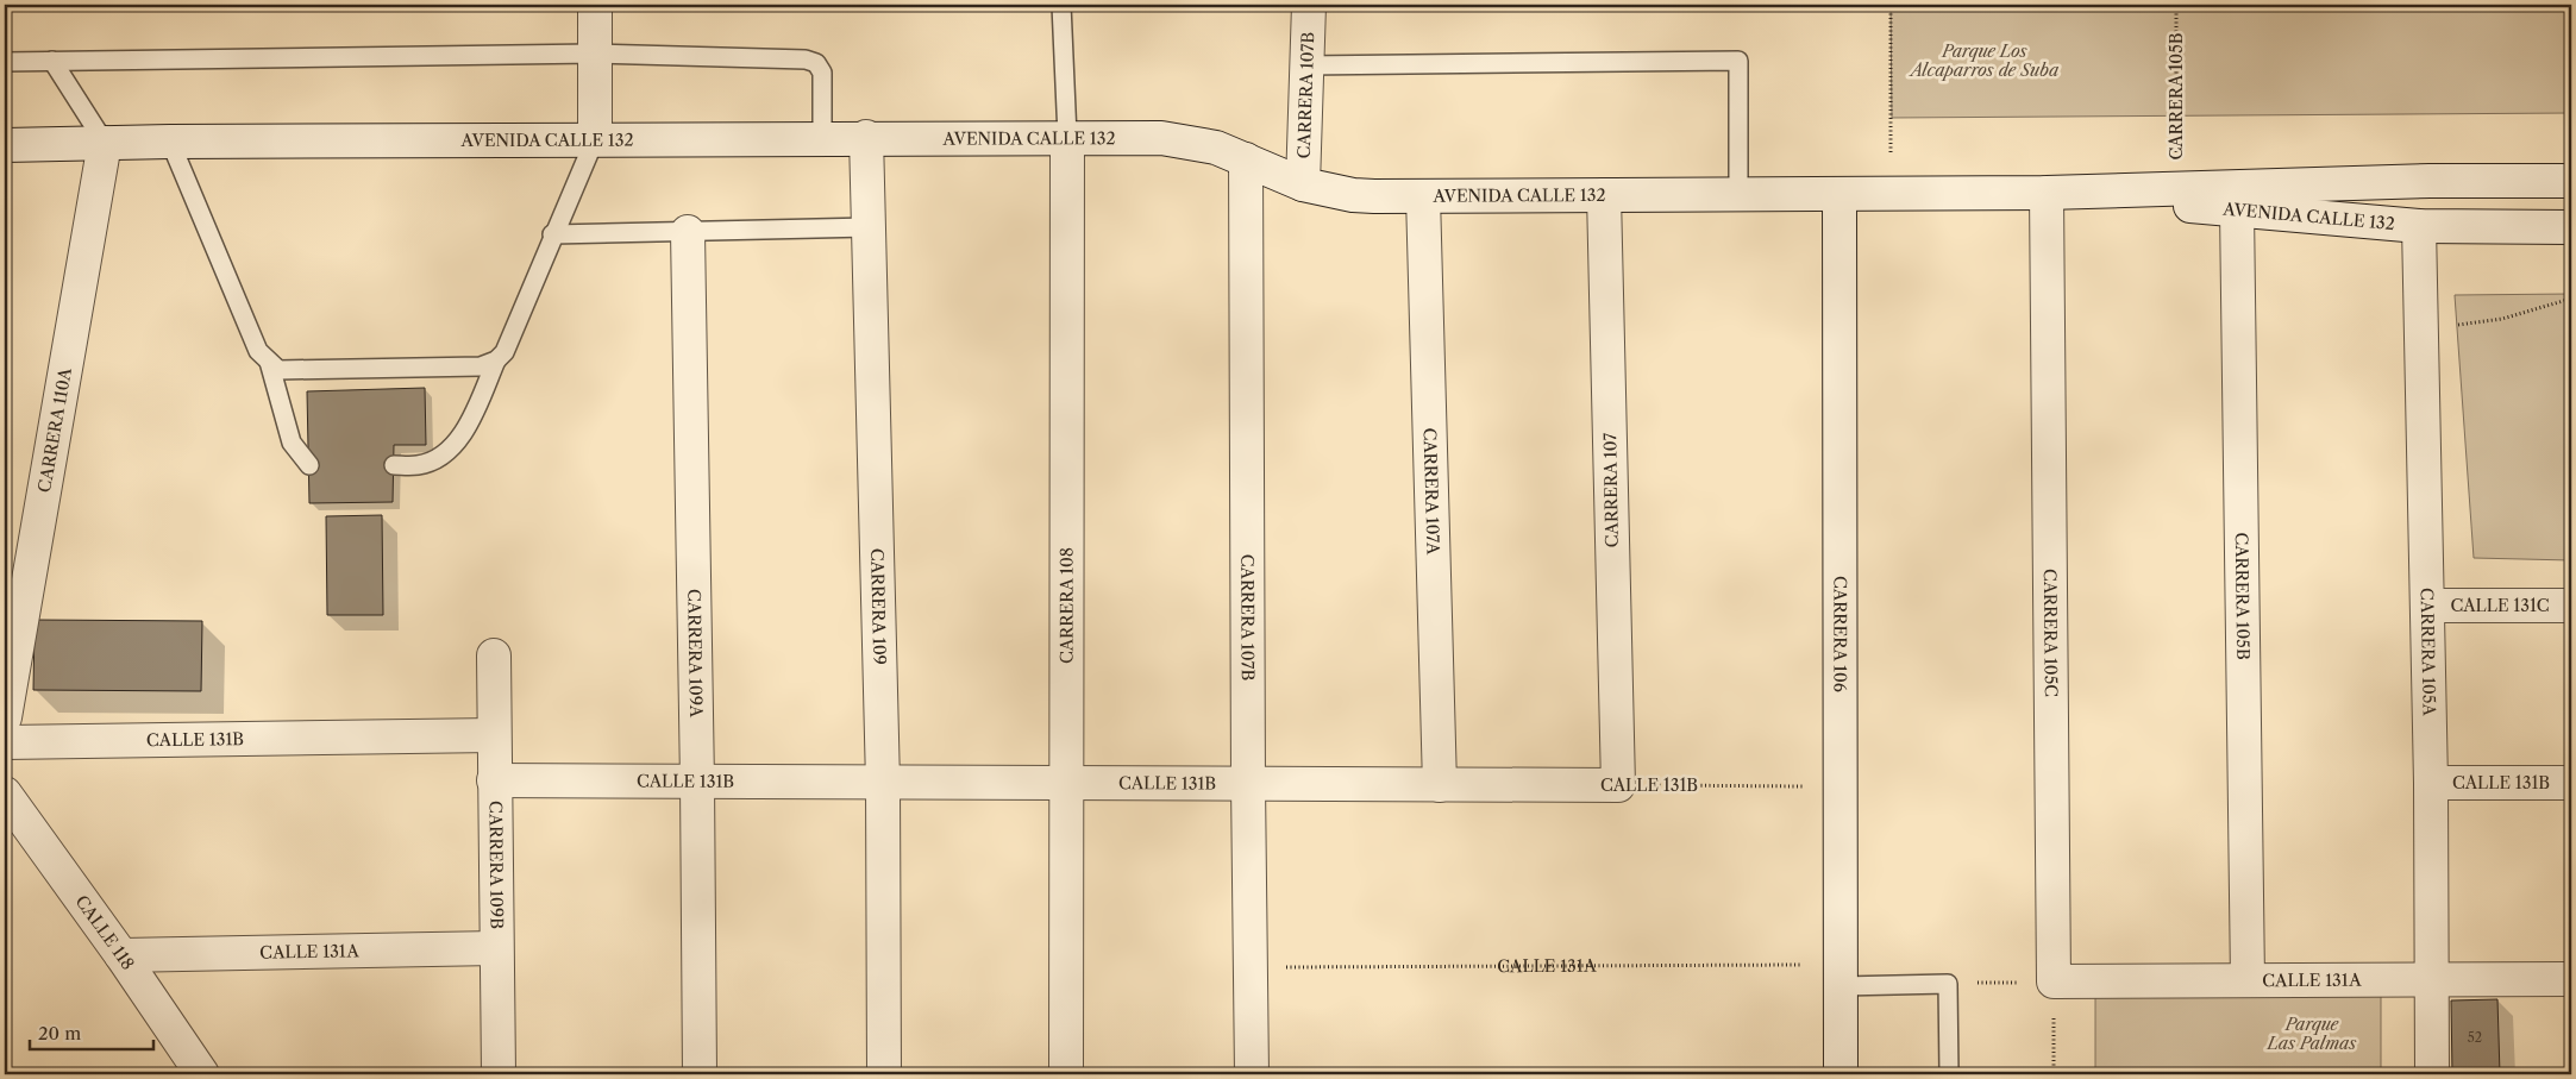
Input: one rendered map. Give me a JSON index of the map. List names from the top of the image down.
{
  "streets": {
    "street": [
      "CARRERA 107B",
      "CARRERA 105B",
      "AVENIDA CALLE 132",
      "CARRERA 110A",
      "CARRERA 107A",
      "CARRERA 107",
      "CARRERA 109",
      "CARRERA 108",
      "CALLE 131C",
      "CARRERA 105C",
      "CARRERA 106",
      "CARRERA 105A",
      "CARRERA 109A",
      "CALLE 131B",
      "CARRERA 109B",
      "CALLE 118",
      "CALLE 131A"
    ]
  },
  "crossings": [
    ["CARRERA 107B", "AVENIDA CALLE 132"],
    ["CARRERA 107B", "CALLE 131B"],
    ["CARRERA 107B", "CALLE 131A"],
    ["CARRERA 105B", "AVENIDA CALLE 132"],
    ["CARRERA 105B", "CALLE 131A"],
    ["AVENIDA CALLE 132", "CARRERA 110A"],
    ["AVENIDA CALLE 132", "CARRERA 107A"],
    ["AVENIDA CALLE 132", "CARRERA 107"],
    ["AVENIDA CALLE 132", "CARRERA 109"],
    ["AVENIDA CALLE 132", "CARRERA 108"],
    ["AVENIDA CALLE 132", "CARRERA 105C"],
    ["AVENIDA CALLE 132", "CARRERA 106"],
    ["AVENIDA CALLE 132", "CARRERA 105A"],
    ["CARRERA 107A", "CALLE 131B"],
    ["CARRERA 107", "CALLE 131B"],
    ["CARRERA 109", "CALLE 131B"],
    ["CARRERA 108", "CALLE 131B"],
    ["CALLE 131C", "CARRERA 105A"],
    ["CARRERA 105C", "CALLE 131A"],
    ["CARRERA 106", "CALLE 131B"],
    ["CARRERA 106", "CALLE 131A"],
    ["CARRERA 105A", "CALLE 131B"],
    ["CARRERA 105A", "CALLE 131A"],
    ["CARRERA 109A", "CALLE 131B"],
    ["CALLE 131B", "CARRERA 109B"],
    ["CARRERA 109B", "CALLE 131A"],
    ["CALLE 118", "CALLE 131A"]
  ],
  "parks": ["Parque Los Alcaparros de Suba", "Parque Las Palmas"],
  "house_numbers": ["52"],
  "scale_bar": "20 m"
}
